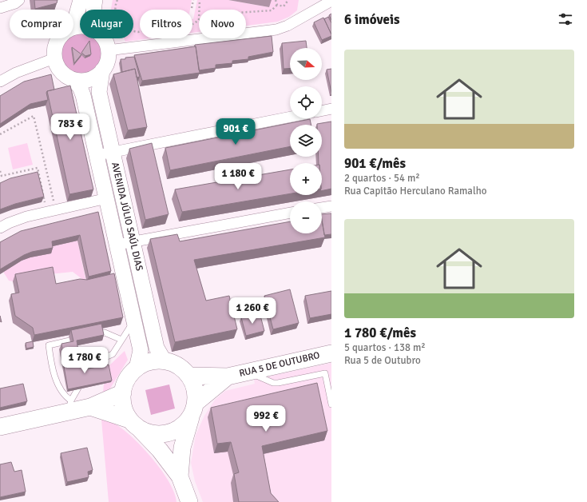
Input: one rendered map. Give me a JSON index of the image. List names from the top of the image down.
{
  "streets": {
    "main road": ["AVENIDA JÚLIO SAÚL DIAS", "RUA 5 DE OUTUBRO"]
  },
  "crossings": [
    ["AVENIDA JÚLIO SAÚL DIAS", "RUA 5 DE OUTUBRO"]
  ],
  "north": "right",
  "page": {
    "heading": "6 imóveis",
    "chip": [
      "Comprar",
      "Alugar",
      "Filtros",
      "Novo"
    ],
    "list": [
      {
        "name": "901 €/mês",
        "note": "2 quartos · 54 m² · Rua Capitão Herculano Ramalho"
      },
      {
        "name": "1 780 €/mês",
        "note": "5 quartos · 138 m² · Rua 5 de Outubro"
      }
    ],
    "map_buttons": ["+", "−"],
    "price": [
      "783 €",
      "901 €",
      "1 180 €",
      "1 260 €",
      "1 780 €",
      "992 €"
    ]
  }
}
